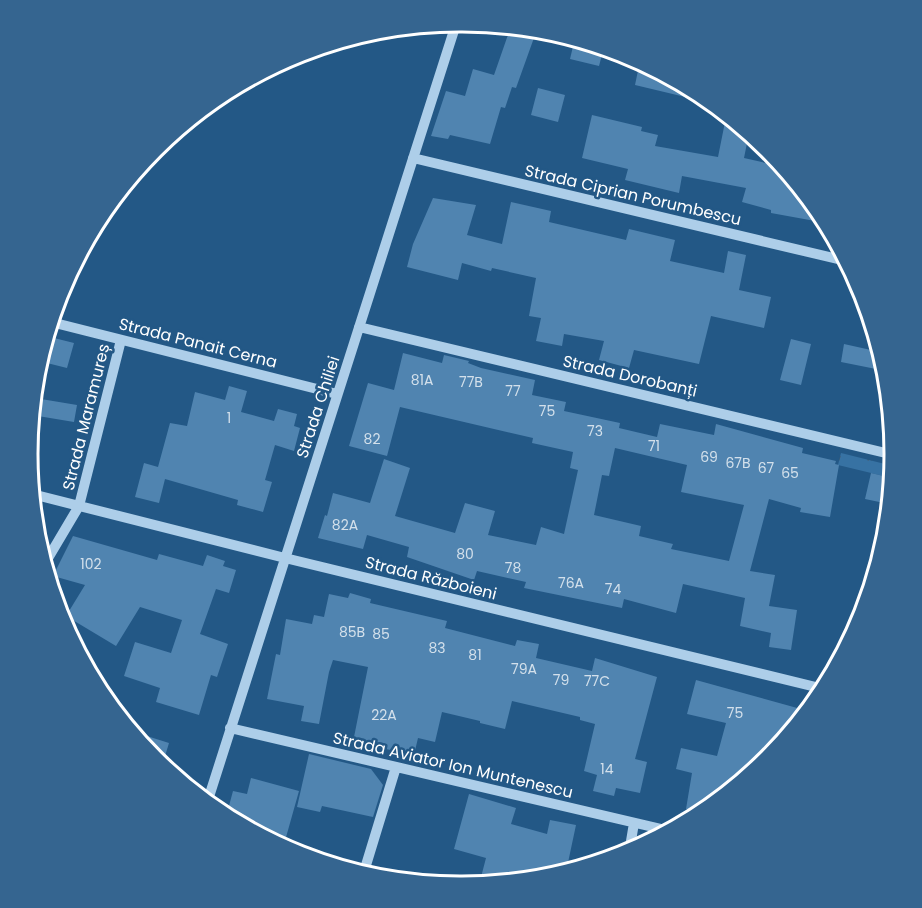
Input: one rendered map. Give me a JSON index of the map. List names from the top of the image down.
{
  "streets": {
    "street": [
      "Strada Ciprian Porumbescu",
      "Strada Panait Cerna",
      "Strada Dorobanți",
      "Strada Chiliei",
      "Strada Maramureș",
      "Strada Războieni",
      "Strada Aviator Ion Muntenescu"
    ]
  },
  "crossings": [
    ["Strada Ciprian Porumbescu", "Strada Chiliei"],
    ["Strada Panait Cerna", "Strada Chiliei"],
    ["Strada Panait Cerna", "Strada Maramureș"],
    ["Strada Dorobanți", "Strada Chiliei"],
    ["Strada Chiliei", "Strada Războieni"],
    ["Strada Chiliei", "Strada Aviator Ion Muntenescu"],
    ["Strada Maramureș", "Strada Războieni"]
  ],
  "house_numbers": [
    "81A",
    "77B",
    "77",
    "75",
    "1",
    "73",
    "82",
    "71",
    "69",
    "67B",
    "67",
    "65",
    "82A",
    "80",
    "102",
    "78",
    "76A",
    "74",
    "85B",
    "85",
    "83",
    "81",
    "79A",
    "79",
    "77C",
    "75",
    "22A",
    "14"
  ]
}
